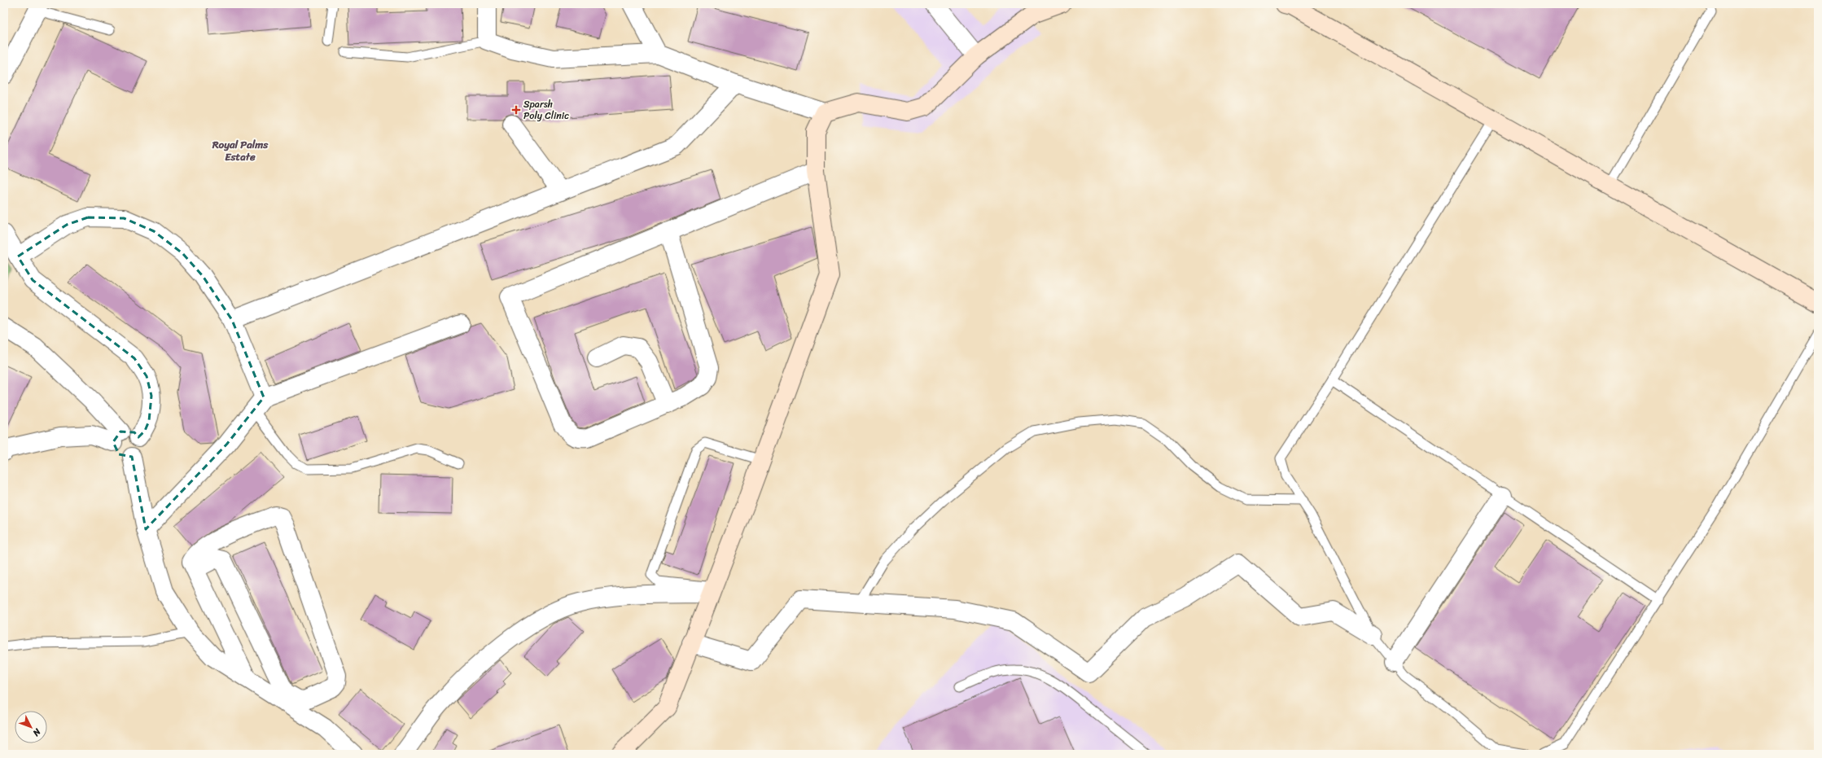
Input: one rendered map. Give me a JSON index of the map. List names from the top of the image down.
{
  "districts": ["Royal Palms Estate"],
  "places": {
    "health": ["Sparsh Poly Clinic"]
  },
  "north": "bottom right"
}
